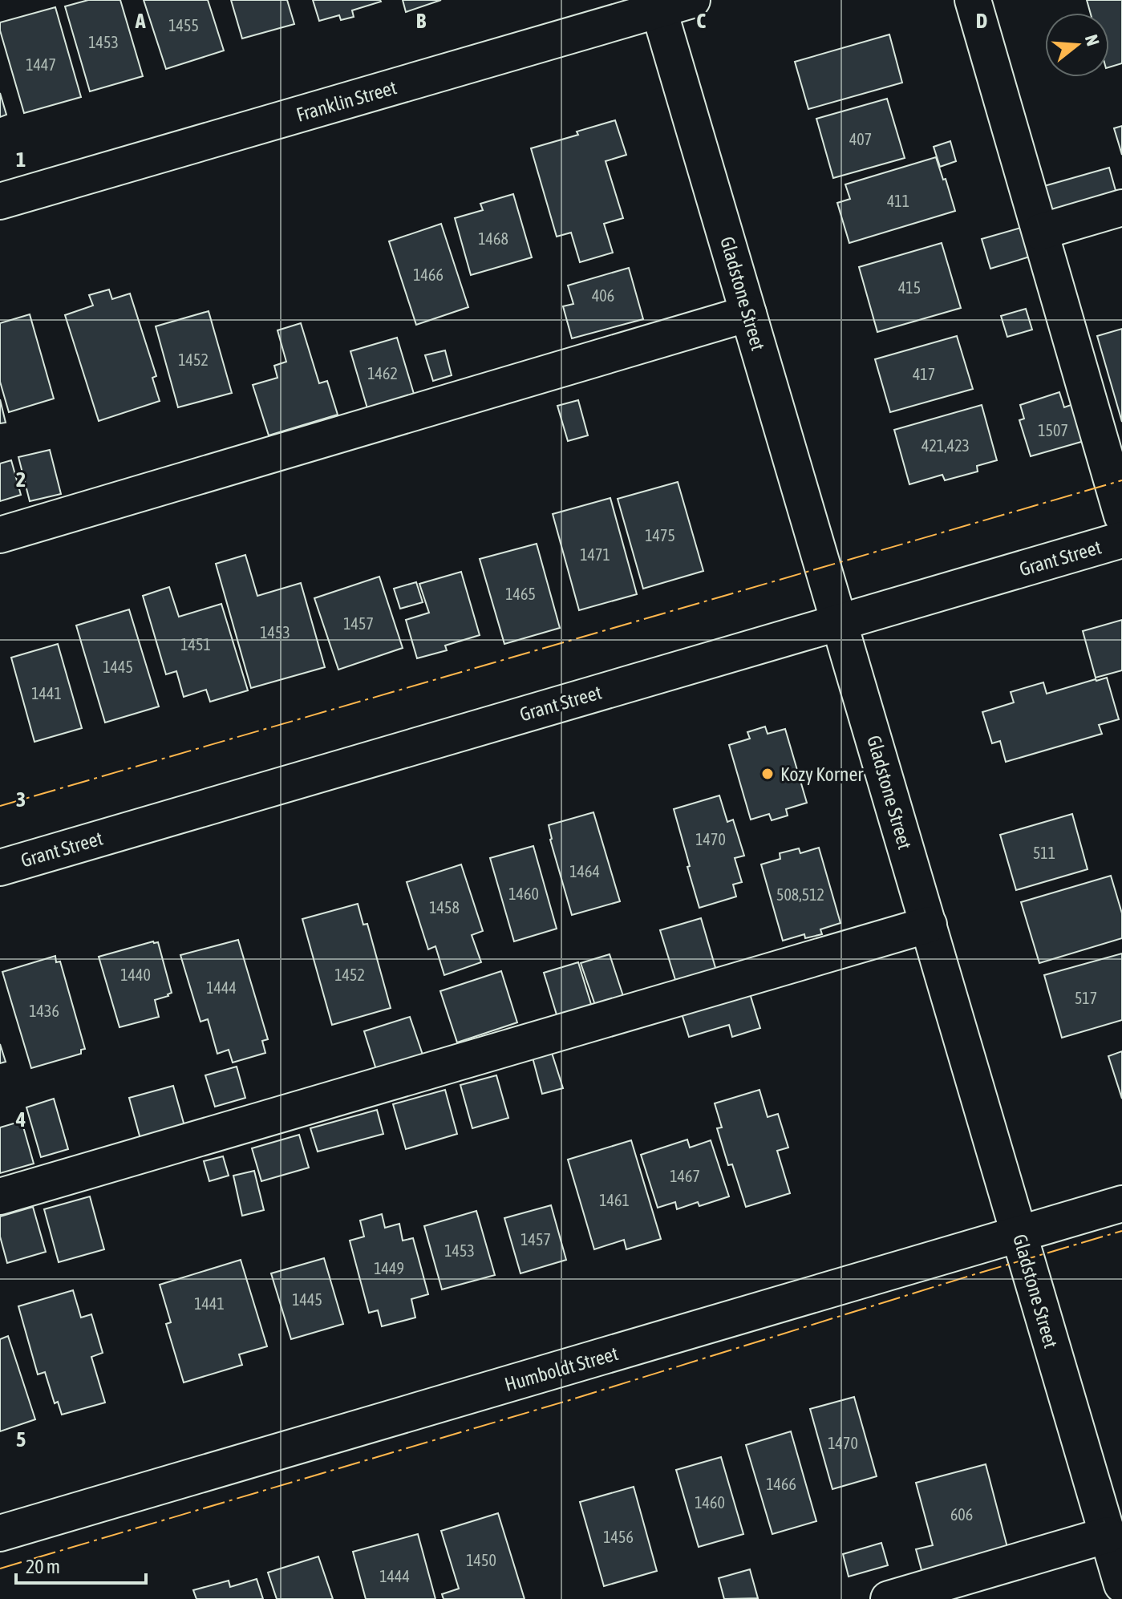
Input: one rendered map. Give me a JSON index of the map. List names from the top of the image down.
{
  "streets": {
    "street": [
      "Franklin Street",
      "Gladstone Street",
      "Grant Street",
      "Humboldt Street"
    ]
  },
  "crossings": [
    ["Franklin Street", "Gladstone Street"],
    ["Gladstone Street", "Grant Street"],
    ["Gladstone Street", "Humboldt Street"]
  ],
  "places": ["Kozy Korner"],
  "house_numbers": [
    "1455",
    "1453",
    "1447",
    "407",
    "411",
    "1468",
    "1466",
    "415",
    "406",
    "1452",
    "1462",
    "417",
    "1507",
    "421,423",
    "1475",
    "1471",
    "1465",
    "1457",
    "1453",
    "1451",
    "1445",
    "1441",
    "1470",
    "511",
    "1464",
    "1460",
    "508,512",
    "1458",
    "1440",
    "1452",
    "1444",
    "517",
    "1436",
    "1467",
    "1461",
    "1457",
    "1453",
    "1449",
    "1445",
    "1441",
    "1470",
    "1466",
    "1460",
    "606",
    "1456",
    "1450",
    "1444"
  ],
  "scale_bar": "20 m",
  "north": "right",
  "grid": {
    "columns": [
      "A",
      "B",
      "C",
      "D"
    ],
    "rows": [
      "1",
      "2",
      "3",
      "4",
      "5"
    ]
  }
}
